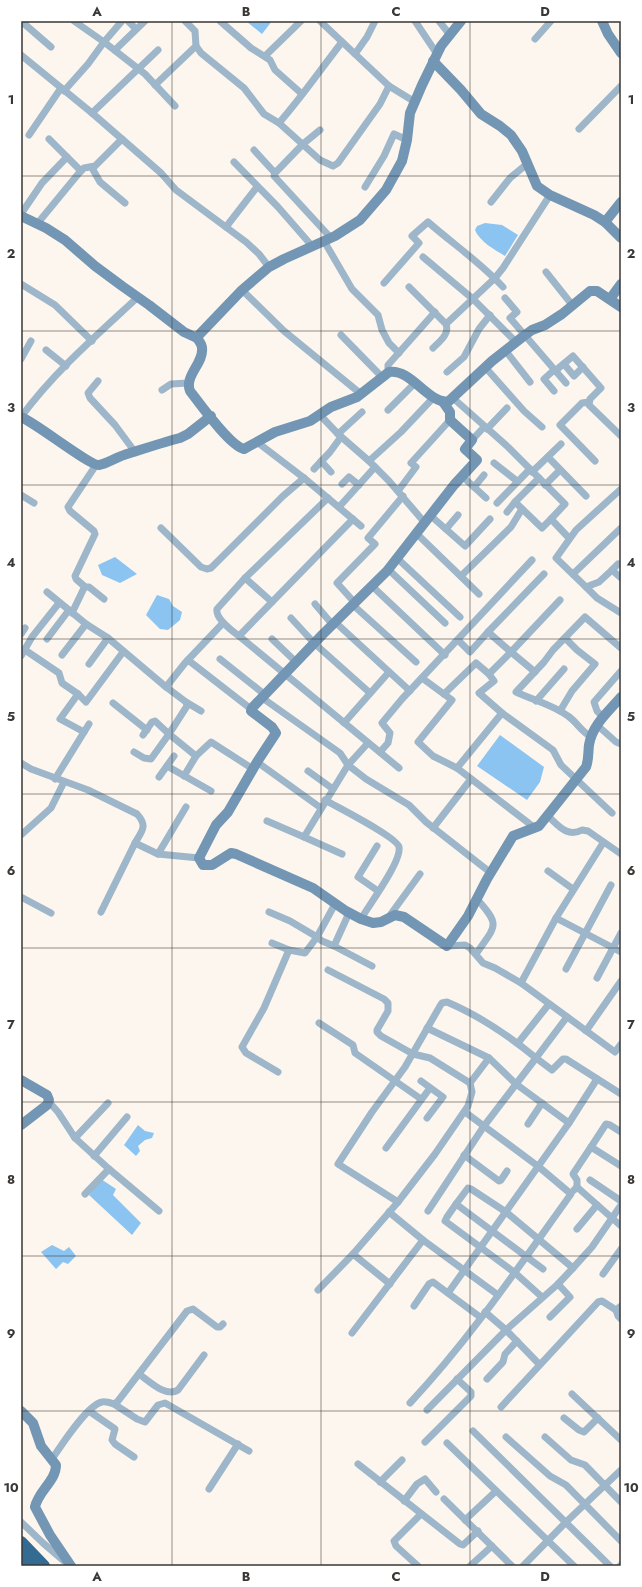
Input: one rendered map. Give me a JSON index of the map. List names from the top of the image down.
{
  "grid": {
    "columns": [
      "A",
      "B",
      "C",
      "D"
    ],
    "rows": [
      "1",
      "2",
      "3",
      "4",
      "5",
      "6",
      "7",
      "8",
      "9",
      "10"
    ]
  }
}
